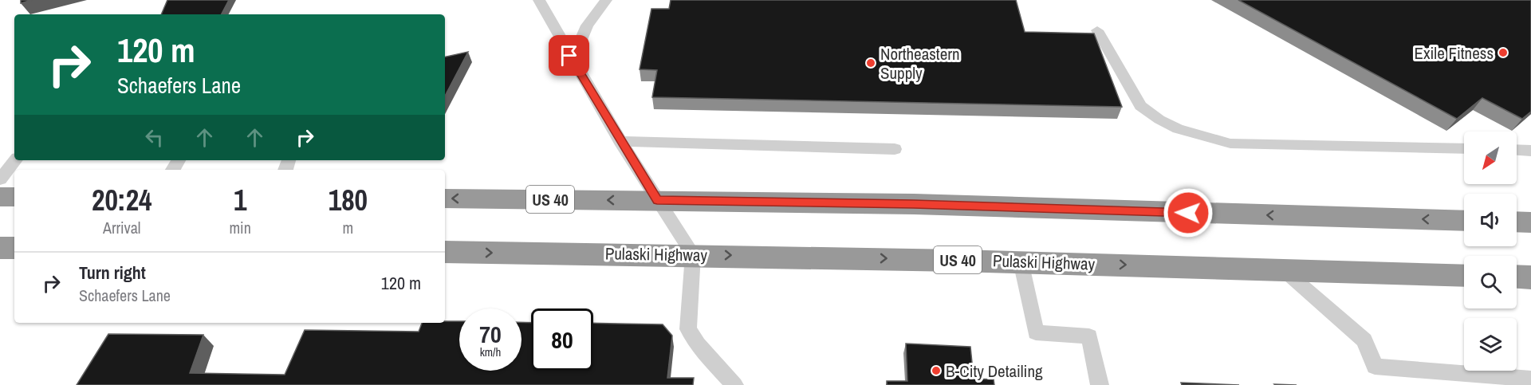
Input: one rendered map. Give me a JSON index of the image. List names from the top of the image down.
{
  "streets": {
    "highway": ["US 40", "Pulaski Highway"]
  },
  "places": ["Exile Fitness", "Northeastern Supply", "B-City Detailing"],
  "north": "bottom left",
  "page": {
    "turn": ["120 m", "Schaefers Lane"],
    "eta": [
      "20:24",
      "Arrival",
      "1",
      "min",
      "180",
      "m"
    ],
    "list": [
      {
        "name": "Turn right",
        "note": "Schaefers Lane",
        "value": "120 m"
      }
    ],
    "speed": "70 km/h",
    "limit": "80"
  }
}
